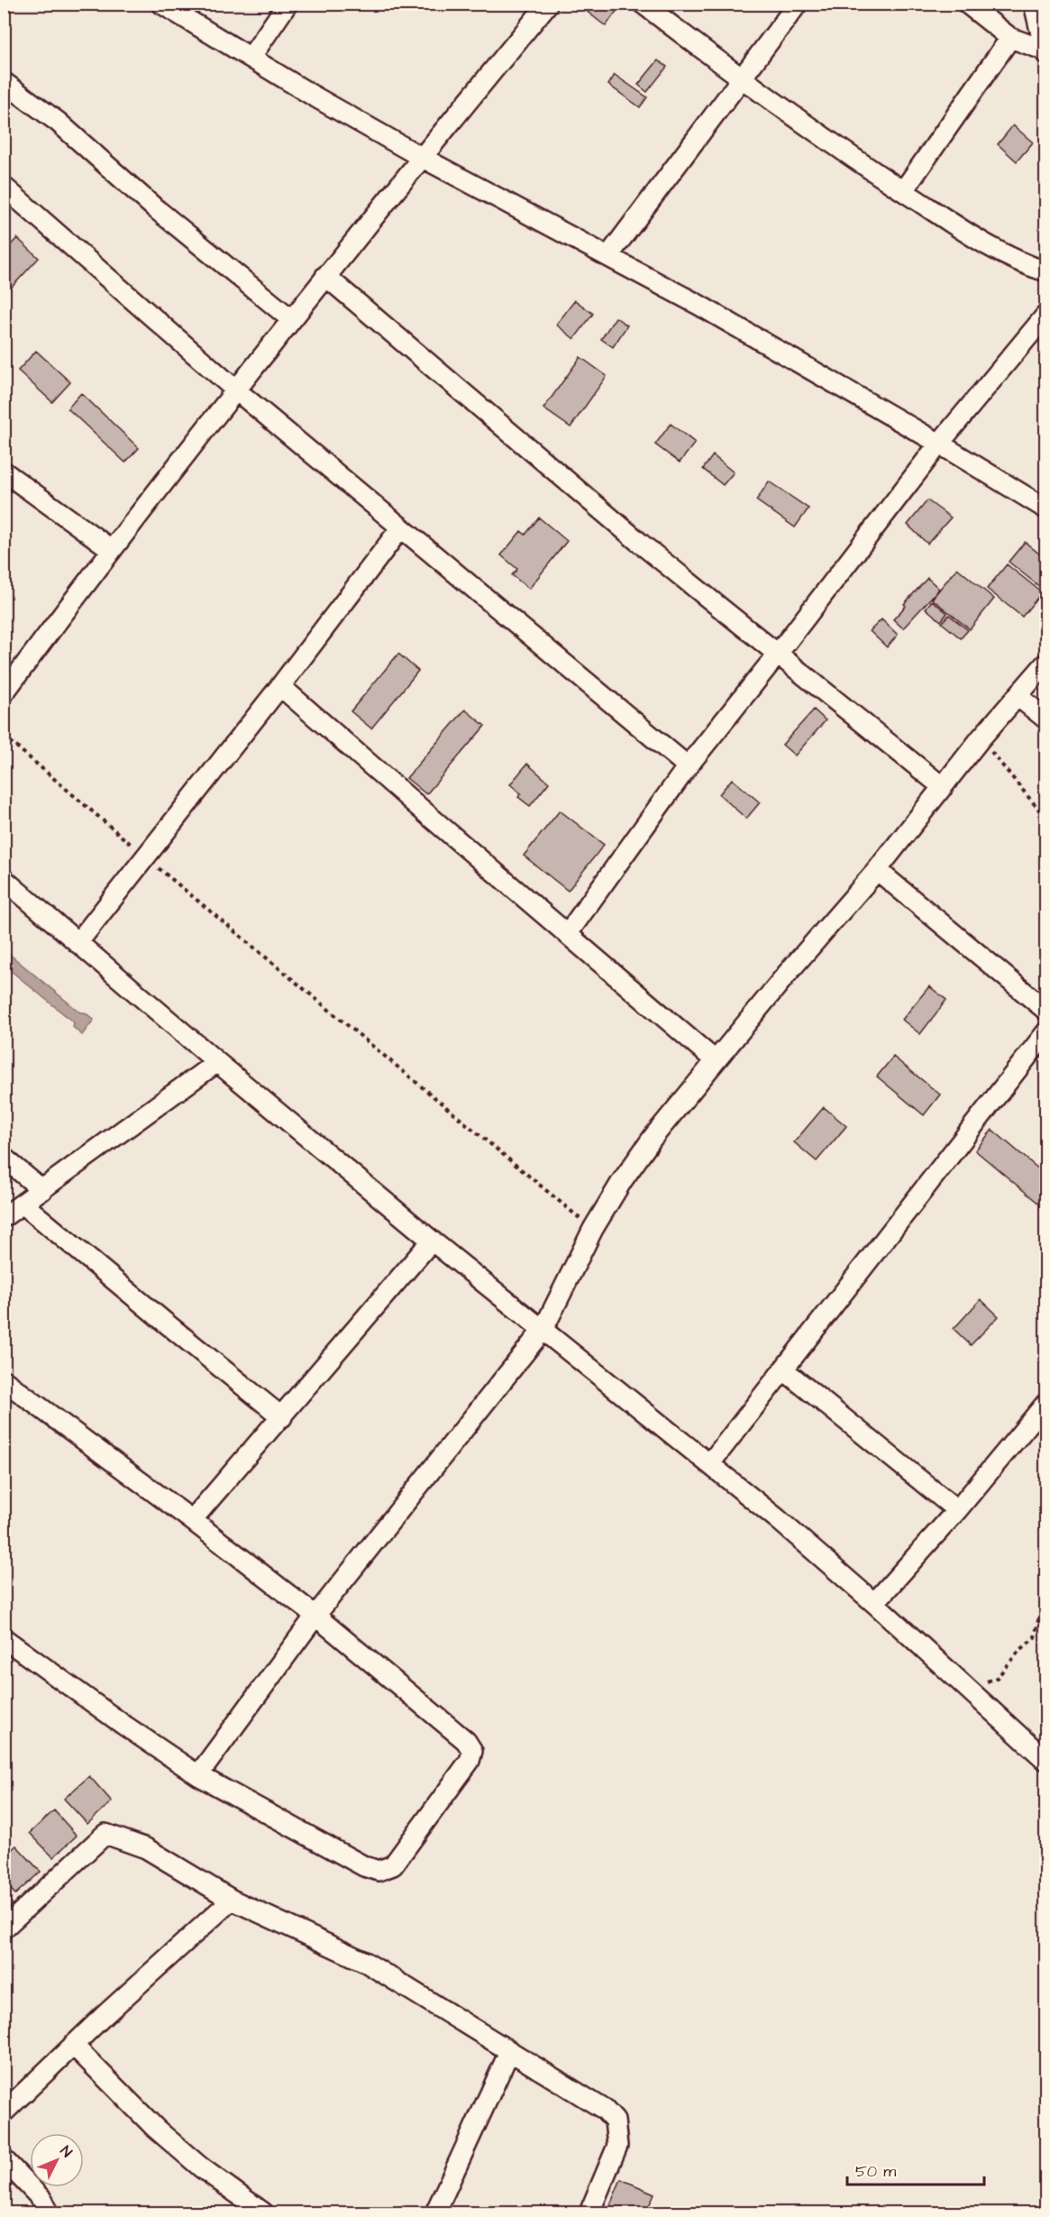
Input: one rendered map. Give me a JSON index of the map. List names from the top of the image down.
{
  "scale_bar": "50 m",
  "north": "top right"
}
